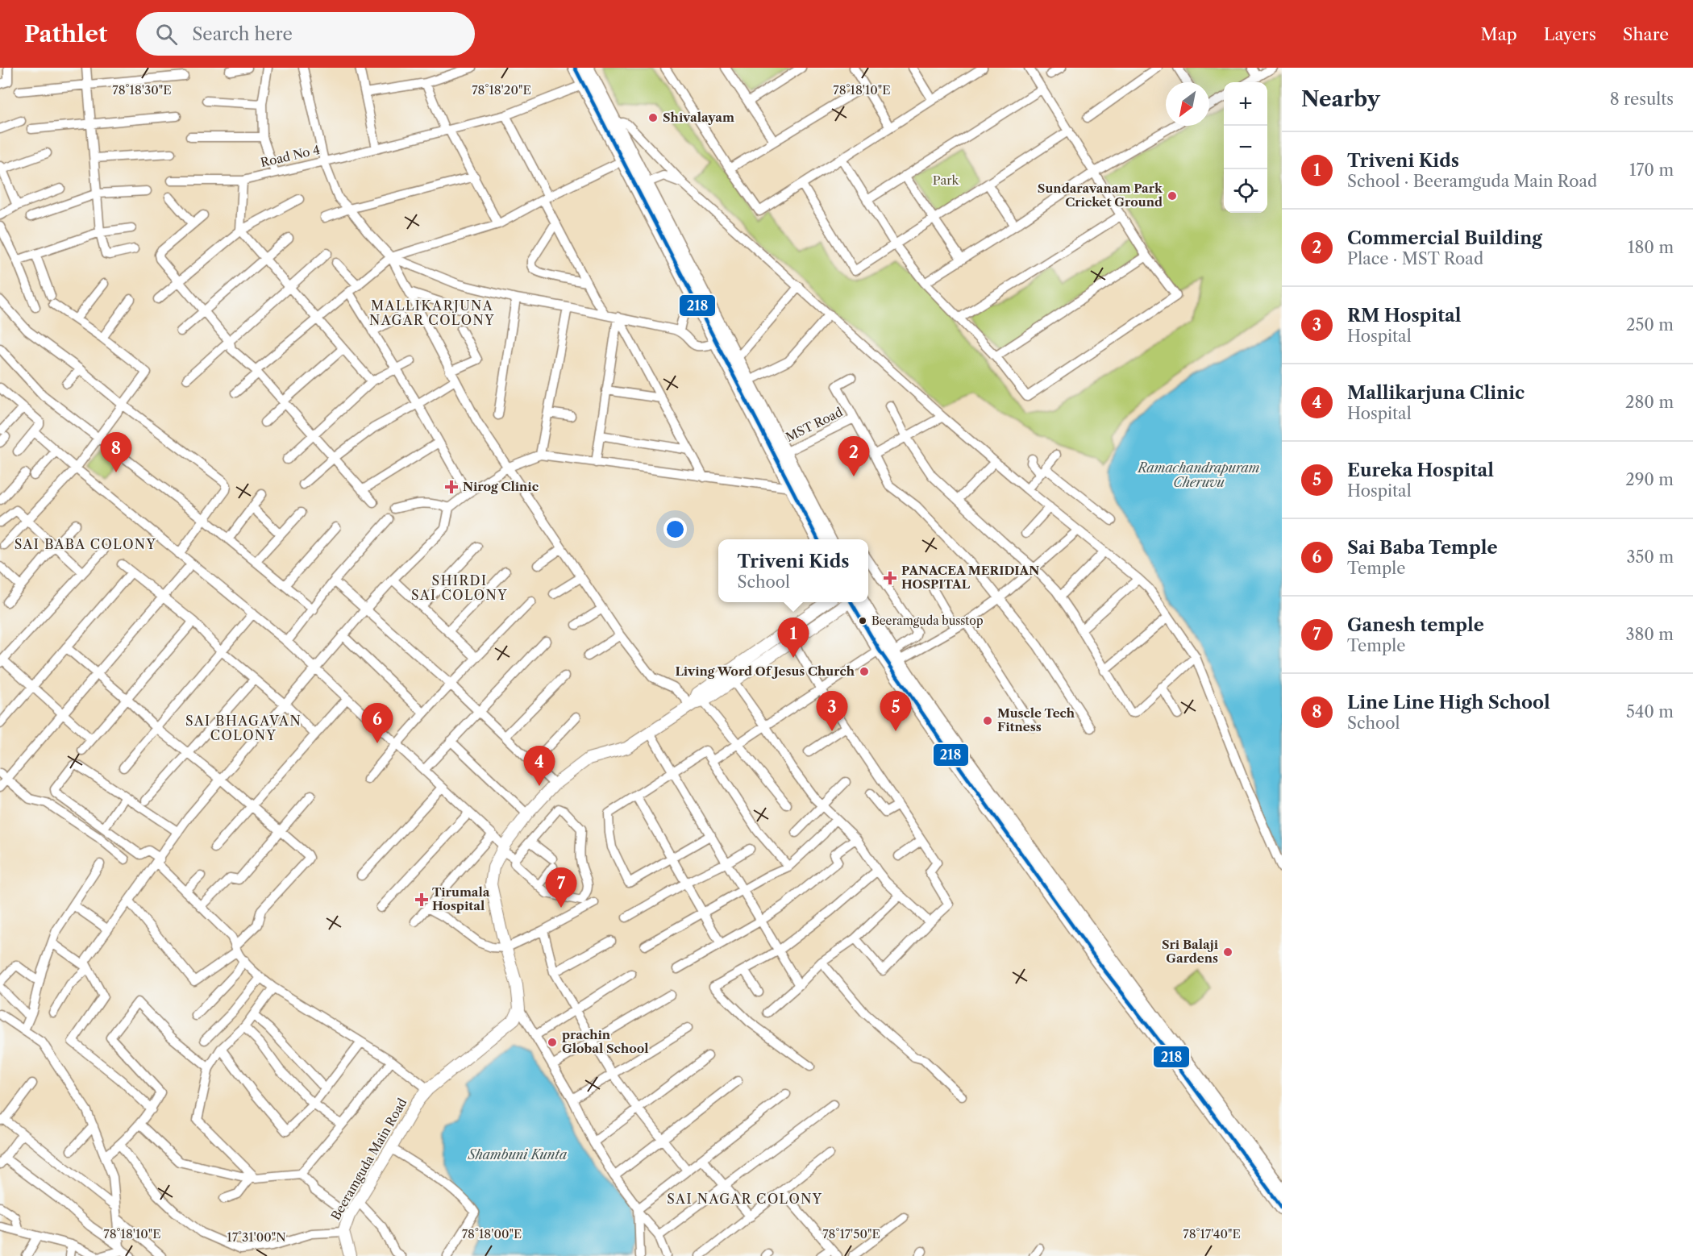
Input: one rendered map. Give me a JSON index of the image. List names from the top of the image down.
{
  "streets": {
    "main road": ["Beeramguda Main Road"],
    "street": ["Road No 4", "MST Road"]
  },
  "districts": [
    "MALLIKARJUNA NAGAR COLONY",
    "SAI BABA COLONY",
    "SHIRDI SAI COLONY",
    "SAI BHAGAVAN COLONY",
    "SAI NAGAR COLONY"
  ],
  "water": ["Ramachandrapuram Cheruvu", "Shambuni Kunta"],
  "parks": ["Park"],
  "places": {
    "other": [
      "Shivalayam",
      "Sundaravanam Park Cricket Ground",
      "Beeramguda busstop",
      "Living Word Of Jesus Church",
      "Muscle Tech Fitness",
      "Sri Balaji Gardens",
      "prachin Global School"
    ],
    "health": ["Nirog Clinic", "PANACEA MERIDIAN HOSPITAL", "Tirumala Hospital"]
  },
  "lines": ["transit line 218"],
  "north": "bottom left",
  "page": {
    "header": "Pathlet",
    "search": "Search here",
    "nav": ["Map", "Layers", "Share"],
    "heading": ["Nearby", "8 results"],
    "map_buttons": ["+", "−"],
    "list": [
      {
        "mark": "1",
        "name": "Triveni Kids",
        "note": "School · Beeramguda Main Road",
        "value": "170 m"
      },
      {
        "mark": "2",
        "name": "Commercial Building",
        "note": "Place · MST Road",
        "value": "180 m"
      },
      {
        "mark": "3",
        "name": "RM Hospital",
        "note": "Hospital",
        "value": "250 m"
      },
      {
        "mark": "4",
        "name": "Mallikarjuna Clinic",
        "note": "Hospital",
        "value": "280 m"
      },
      {
        "mark": "5",
        "name": "Eureka Hospital",
        "note": "Hospital",
        "value": "290 m"
      },
      {
        "mark": "6",
        "name": "Sai Baba Temple",
        "note": "Temple",
        "value": "350 m"
      },
      {
        "mark": "7",
        "name": "Ganesh temple",
        "note": "Temple",
        "value": "380 m"
      },
      {
        "mark": "8",
        "name": "Line Line High School",
        "note": "School",
        "value": "540 m"
      }
    ],
    "pins": [
      "8",
      "2",
      "1",
      "3",
      "5",
      "6",
      "4",
      "7"
    ],
    "popup": ["Triveni Kids", "School"]
  },
  "coordinates": [
    "78°18'30\"E",
    "78°18'20\"E",
    "78°18'10\"E",
    "78°18'00\"E",
    "78°17'50\"E",
    "78°17'40\"E",
    "17°31'00\"N"
  ]
}
